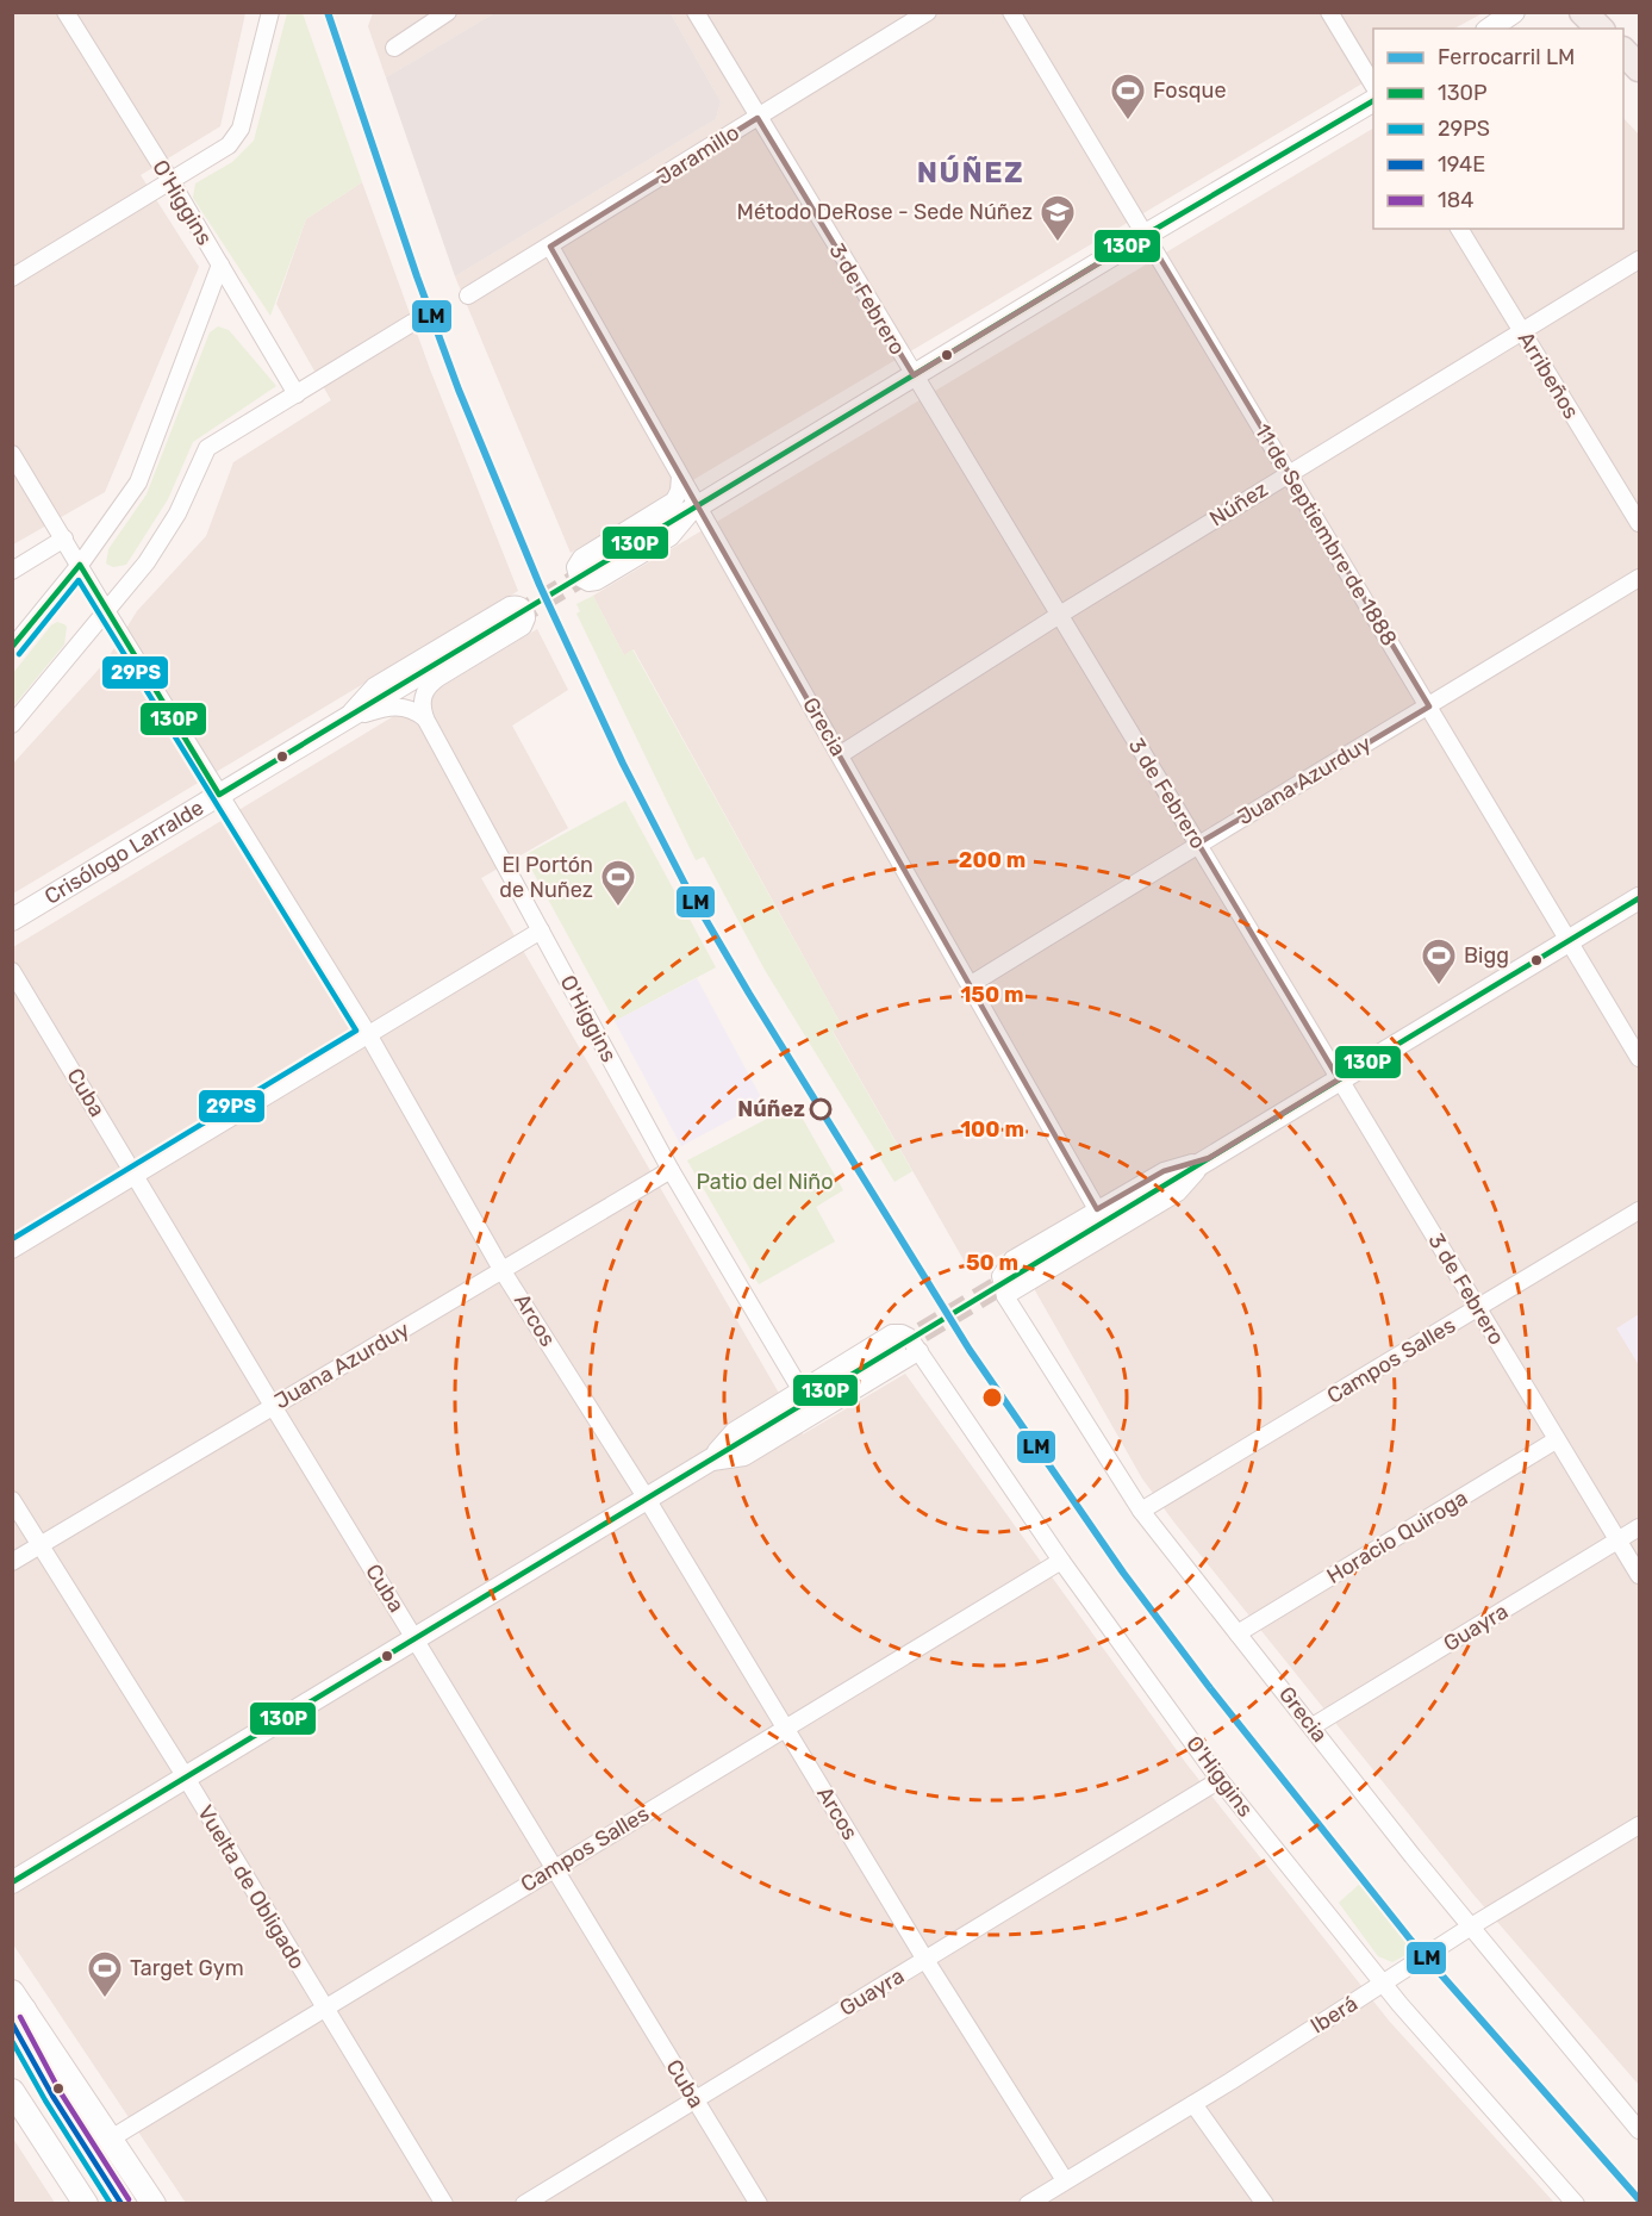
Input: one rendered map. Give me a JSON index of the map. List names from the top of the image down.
{
  "streets": {
    "street": [
      "Jaramillo",
      "O'Higgins",
      "3 de Febrero",
      "Arribeños",
      "Núñez",
      "11 de Septiembre de 1888",
      "Grecia",
      "Juana Azurduy",
      "Crisólogo Larralde",
      "Cuba",
      "Arcos",
      "Campos Salles",
      "Horacio Quiroga",
      "Guayra",
      "Vuelta de Obligado",
      "Iberá"
    ]
  },
  "crossings": [
    ["Jaramillo", "3 de Febrero"],
    ["Jaramillo", "Grecia"],
    ["O'Higgins", "Juana Azurduy"],
    ["O'Higgins", "Crisólogo Larralde"],
    ["O'Higgins", "Campos Salles"],
    ["O'Higgins", "Guayra"],
    ["O'Higgins", "Iberá"],
    ["3 de Febrero", "Núñez"],
    ["3 de Febrero", "Juana Azurduy"],
    ["3 de Febrero", "Campos Salles"],
    ["3 de Febrero", "Horacio Quiroga"],
    ["3 de Febrero", "Guayra"],
    ["Arribeños", "Núñez"],
    ["Núñez", "11 de Septiembre de 1888"],
    ["Núñez", "Grecia"],
    ["11 de Septiembre de 1888", "Juana Azurduy"],
    ["Grecia", "Juana Azurduy"],
    ["Grecia", "Campos Salles"],
    ["Grecia", "Horacio Quiroga"],
    ["Grecia", "Guayra"],
    ["Grecia", "Iberá"],
    ["Juana Azurduy", "Cuba"],
    ["Juana Azurduy", "Arcos"],
    ["Juana Azurduy", "Vuelta de Obligado"],
    ["Crisólogo Larralde", "Arcos"],
    ["Cuba", "Campos Salles"],
    ["Cuba", "Guayra"],
    ["Arcos", "Campos Salles"],
    ["Arcos", "Guayra"],
    ["Arcos", "Iberá"],
    ["Campos Salles", "Vuelta de Obligado"]
  ],
  "districts": ["NÚÑEZ"],
  "parks": ["Patio del Niño"],
  "places": {
    "sports": [
      "Fosque",
      "El Portón de Nuñez",
      "Bigg",
      "Target Gym"
    ],
    "school or university": ["Método DeRose - Sede Núñez"],
    "other": ["Núñez"]
  },
  "lines": [
    "rail line LM",
    "transit line 130P",
    "transit line 29PS",
    "transit line 184",
    "transit line 194E"
  ],
  "legend": [
    "Ferrocarril LM",
    "130P",
    "29PS",
    "194E",
    "184"
  ],
  "rings": [
    "200 m",
    "150 m",
    "100 m",
    "50 m"
  ]
}
